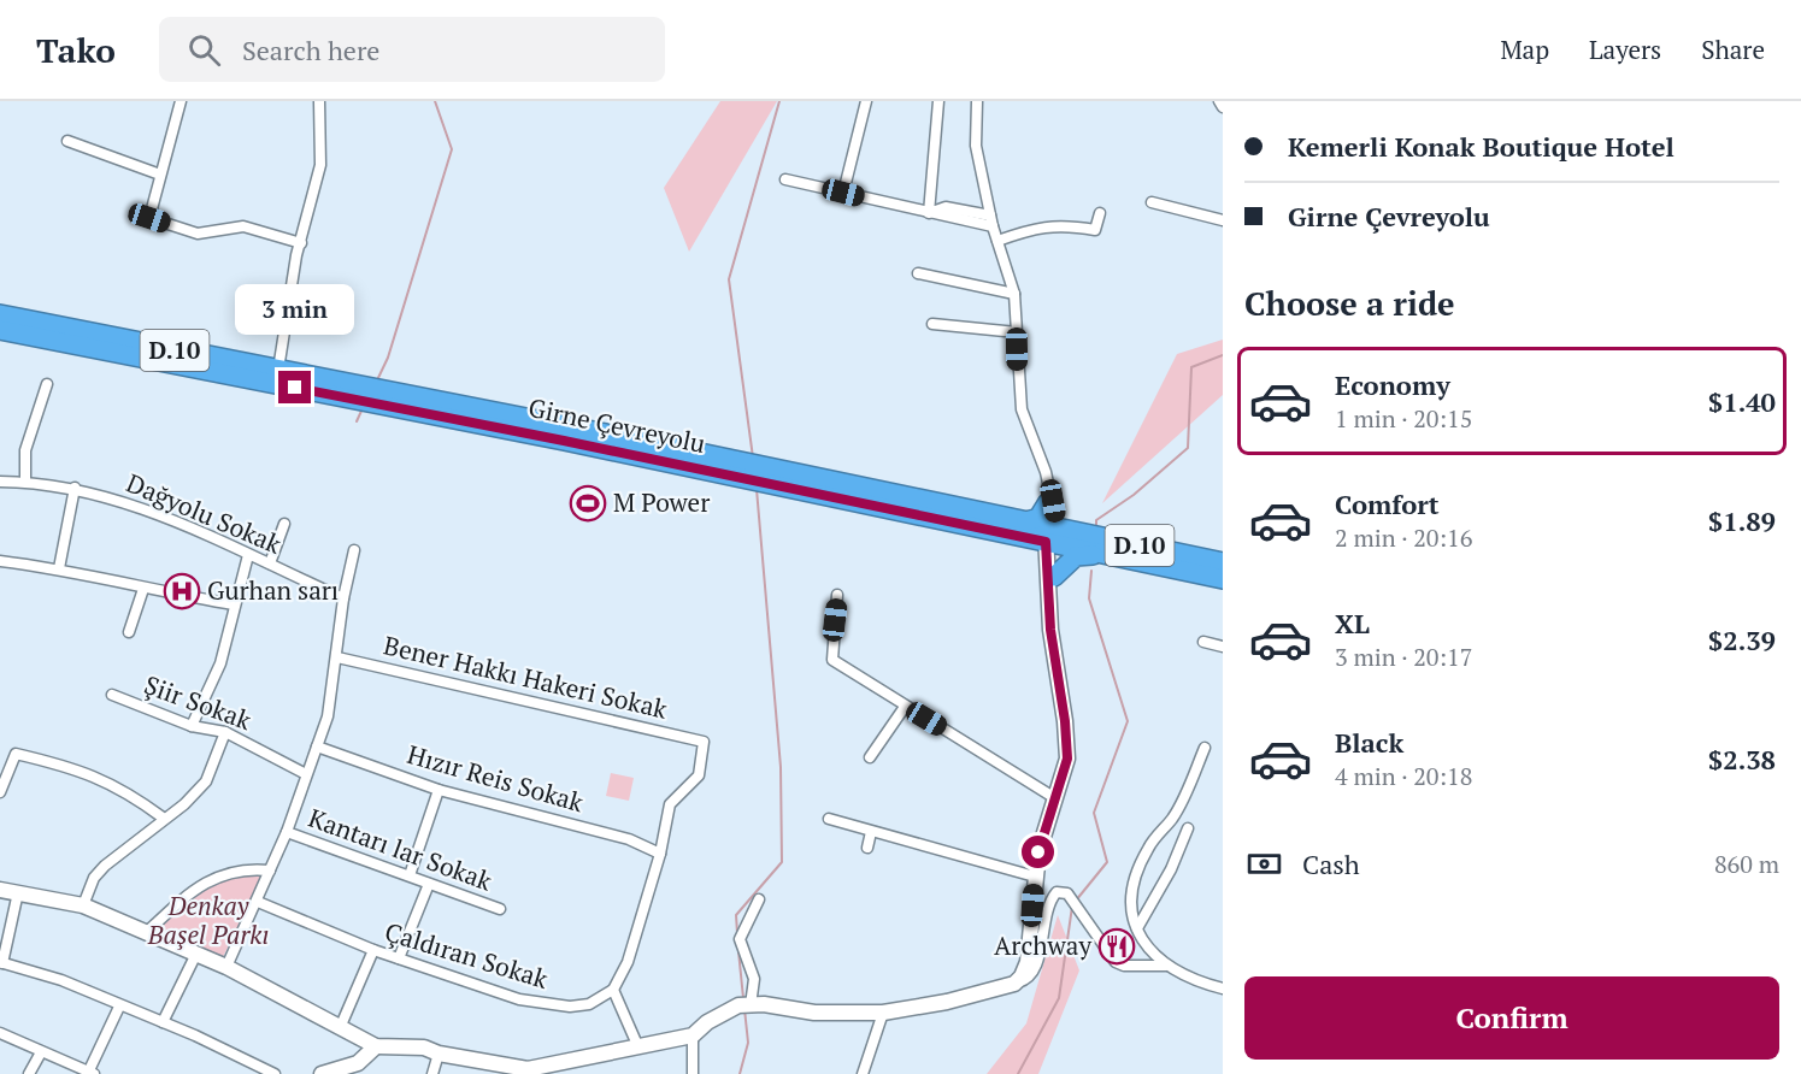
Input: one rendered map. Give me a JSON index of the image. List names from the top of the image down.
{
  "streets": {
    "highway": ["D.10", "Girne Çevreyolu"],
    "street": [
      "Dağyolu Sokak",
      "Bener Hakkı Hakeri Sokak",
      "Şiir Sokak",
      "Hızır Reis Sokak",
      "Kantarı lar Sokak",
      "Çaldıran Sokak"
    ]
  },
  "crossings": [
    ["Bener Hakkı Hakeri Sokak", "Hızır Reis Sokak"]
  ],
  "parks": ["Denkay Başel Parkı"],
  "places": {
    "sports": ["M Power"],
    "hospital": ["Gurhan sarı"],
    "restaurant": ["Archway"]
  },
  "page": {
    "header": "Tako",
    "search": "Search here",
    "nav": ["Map", "Layers", "Share"],
    "banner": ["Kemerli Konak Boutique Hotel", "Girne Çevreyolu"],
    "heading": "Choose a ride",
    "bubble": "3 min",
    "list": [
      {
        "name": "Economy",
        "note": "1 min · 20:15",
        "value": "$1.40"
      },
      {
        "name": "Comfort",
        "note": "2 min · 20:16",
        "value": "$1.89"
      },
      {
        "name": "XL",
        "note": "3 min · 20:17",
        "value": "$2.39"
      },
      {
        "name": "Black",
        "note": "4 min · 20:18",
        "value": "$2.38"
      }
    ],
    "pay": ["Cash", "860 m"],
    "buttons": "Confirm"
  }
}
